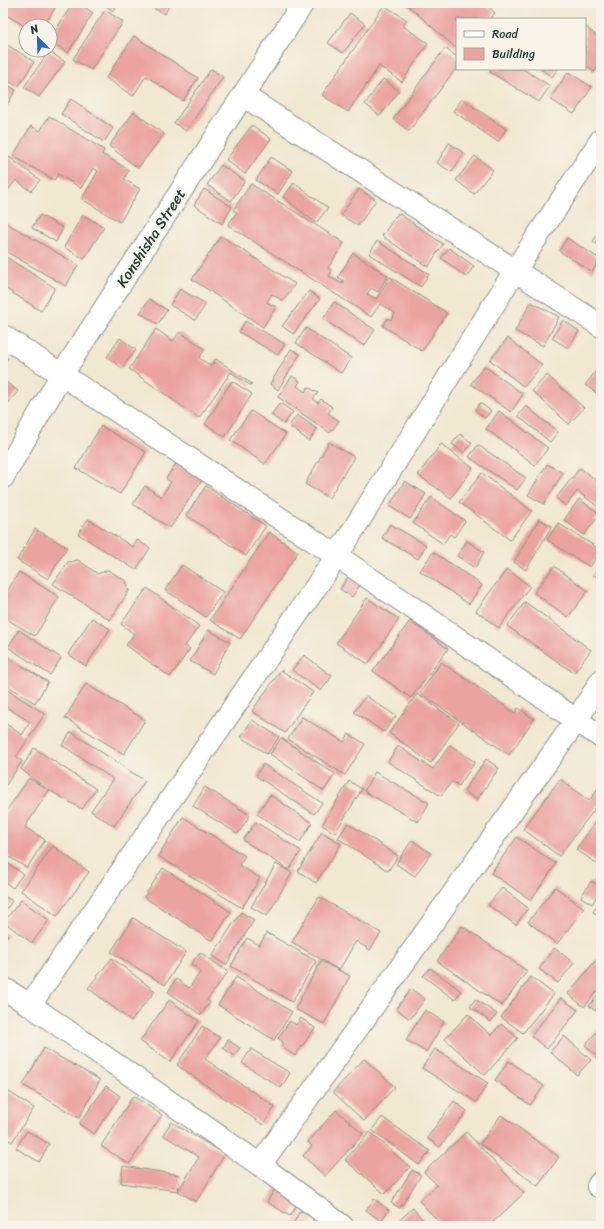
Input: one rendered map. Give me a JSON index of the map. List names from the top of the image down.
{
  "streets": {
    "street": ["Konshisha Street"]
  },
  "legend": ["Road", "Building"],
  "north": "top left"
}
